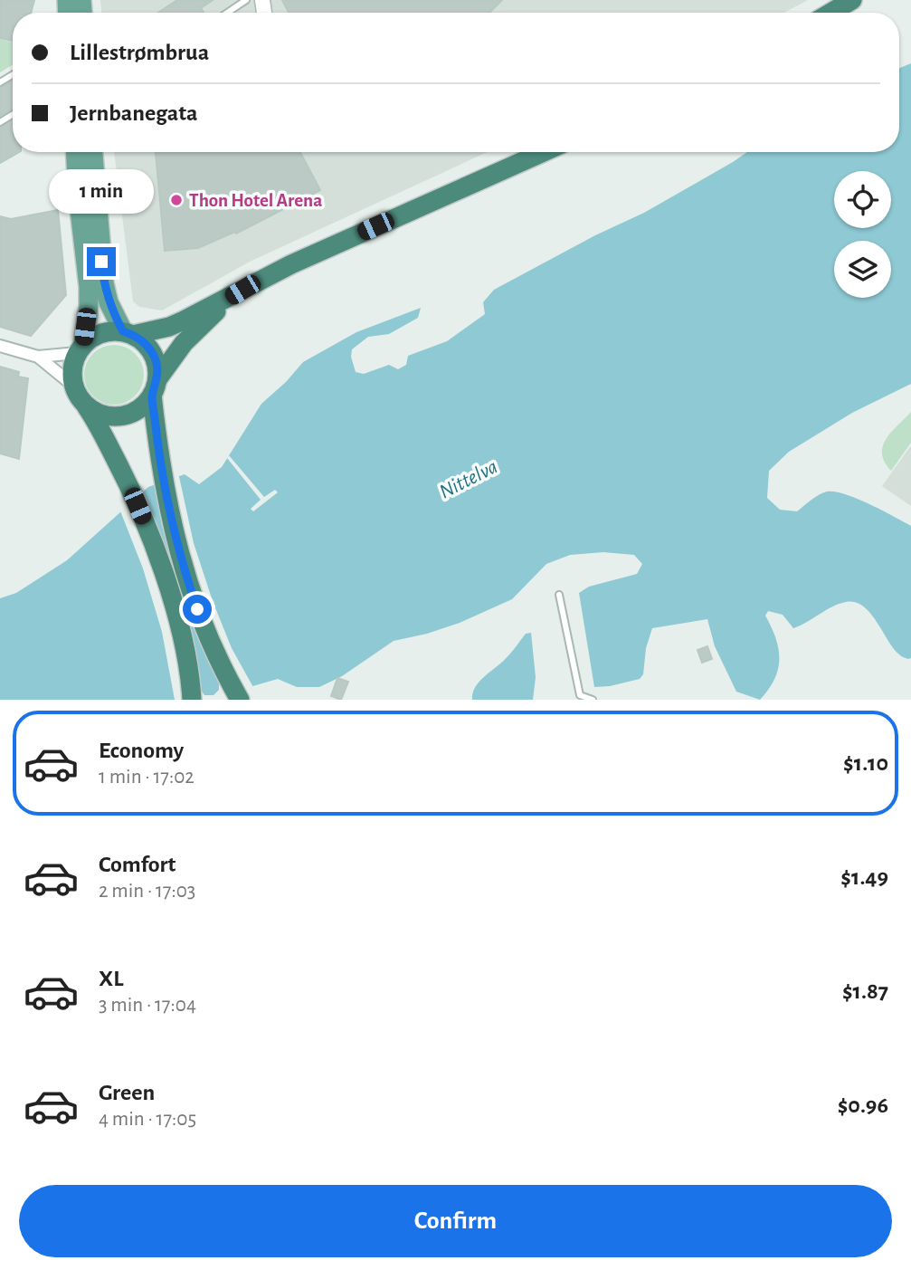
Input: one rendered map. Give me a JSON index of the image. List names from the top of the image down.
{
  "water": ["Nittelva"],
  "places": ["Thon Hotel Arena"],
  "page": {
    "banner": ["Lillestrømbrua", "Jernbanegata"],
    "bubble": "1 min",
    "list": [
      {
        "name": "Economy",
        "note": "1 min · 17:02",
        "value": "$1.10"
      },
      {
        "name": "Comfort",
        "note": "2 min · 17:03",
        "value": "$1.49"
      },
      {
        "name": "XL",
        "note": "3 min · 17:04",
        "value": "$1.87"
      },
      {
        "name": "Green",
        "note": "4 min · 17:05",
        "value": "$0.96"
      }
    ],
    "buttons": "Confirm"
  }
}
